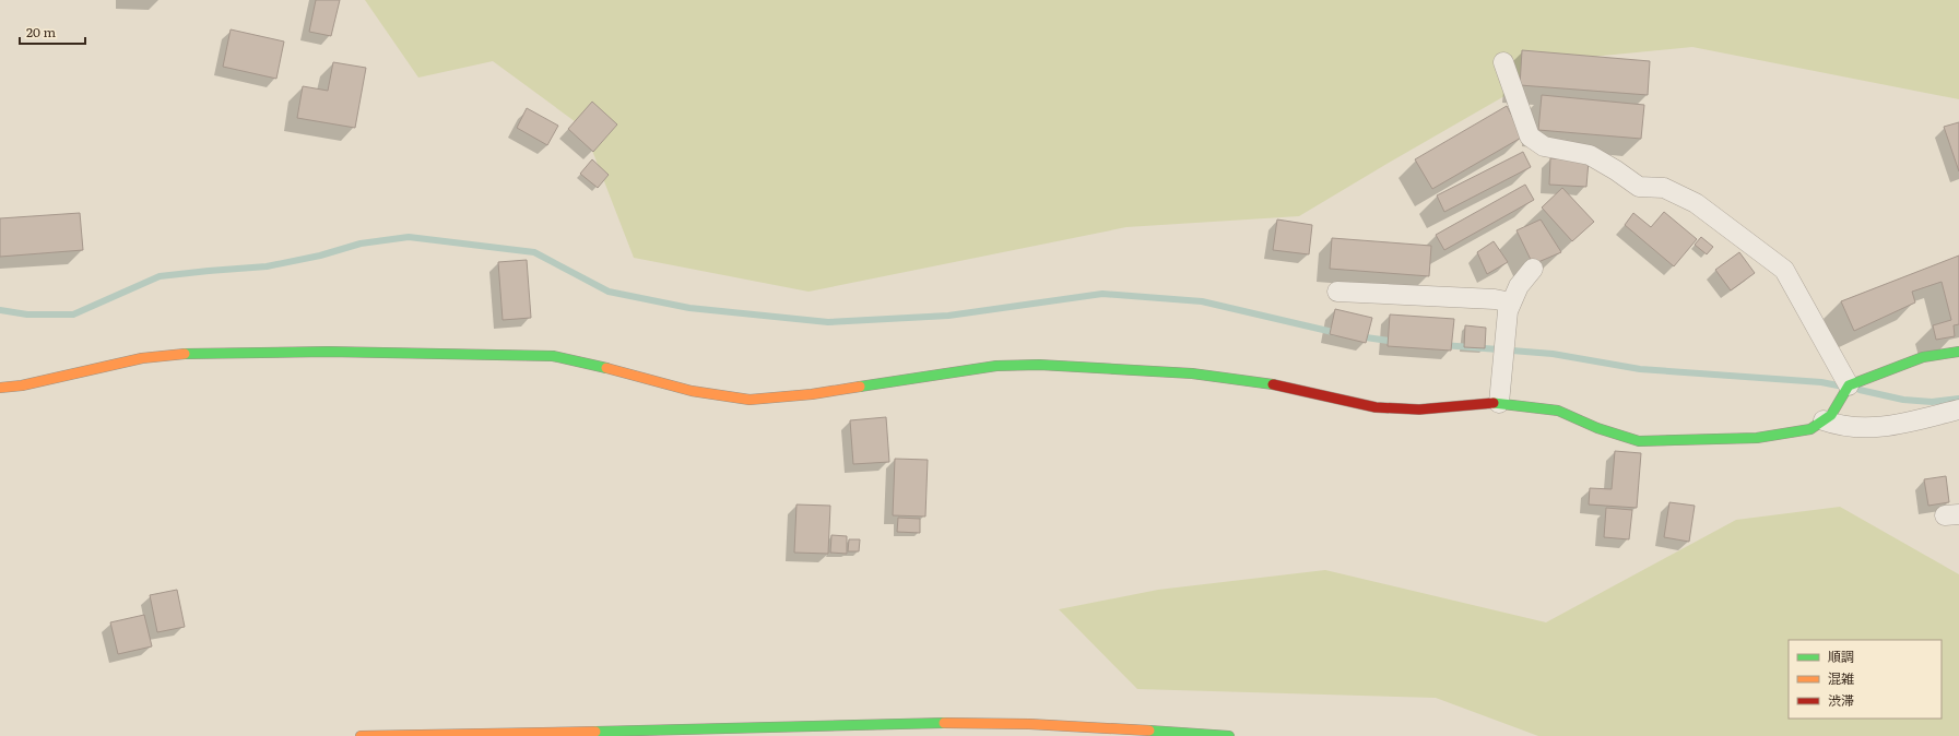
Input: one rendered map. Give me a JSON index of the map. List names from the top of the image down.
{
  "legend": ["順調", "混雑", "渋滞"],
  "scale_bar": "20 m"
}
